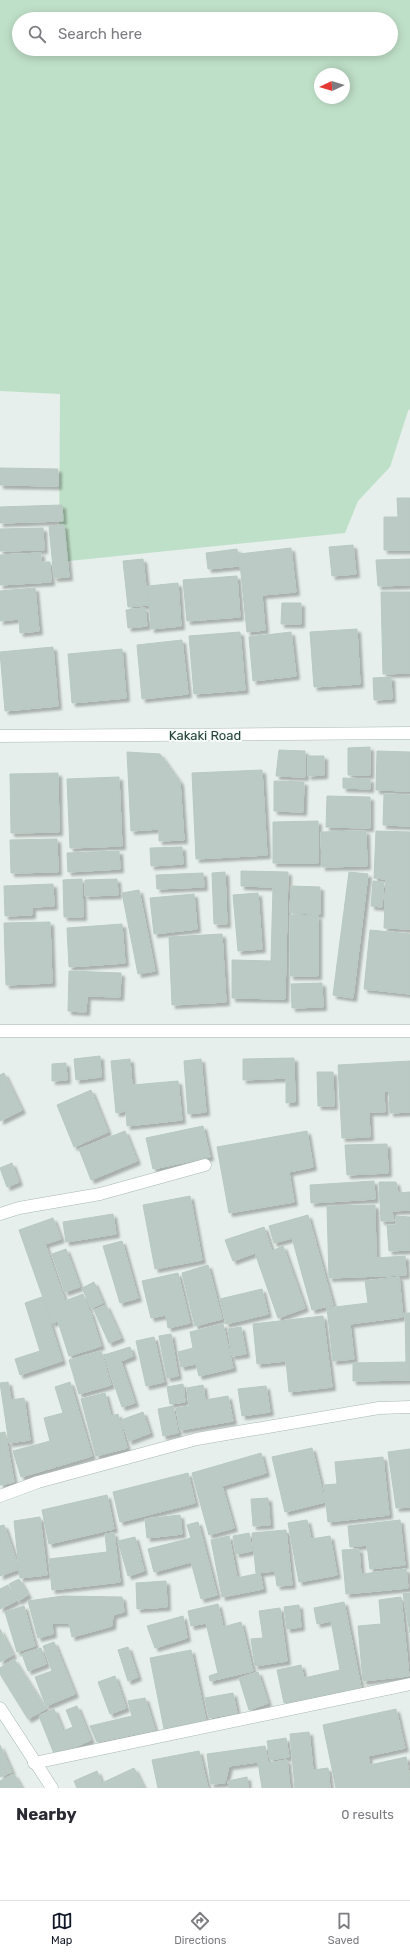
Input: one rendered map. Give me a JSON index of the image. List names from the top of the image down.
{
  "streets": {
    "street": ["Kakaki Road"]
  },
  "north": "left",
  "page": {
    "search": "Search here",
    "heading": ["Nearby", "0 results"],
    "nav": ["Map", "Directions", "Saved"]
  }
}
